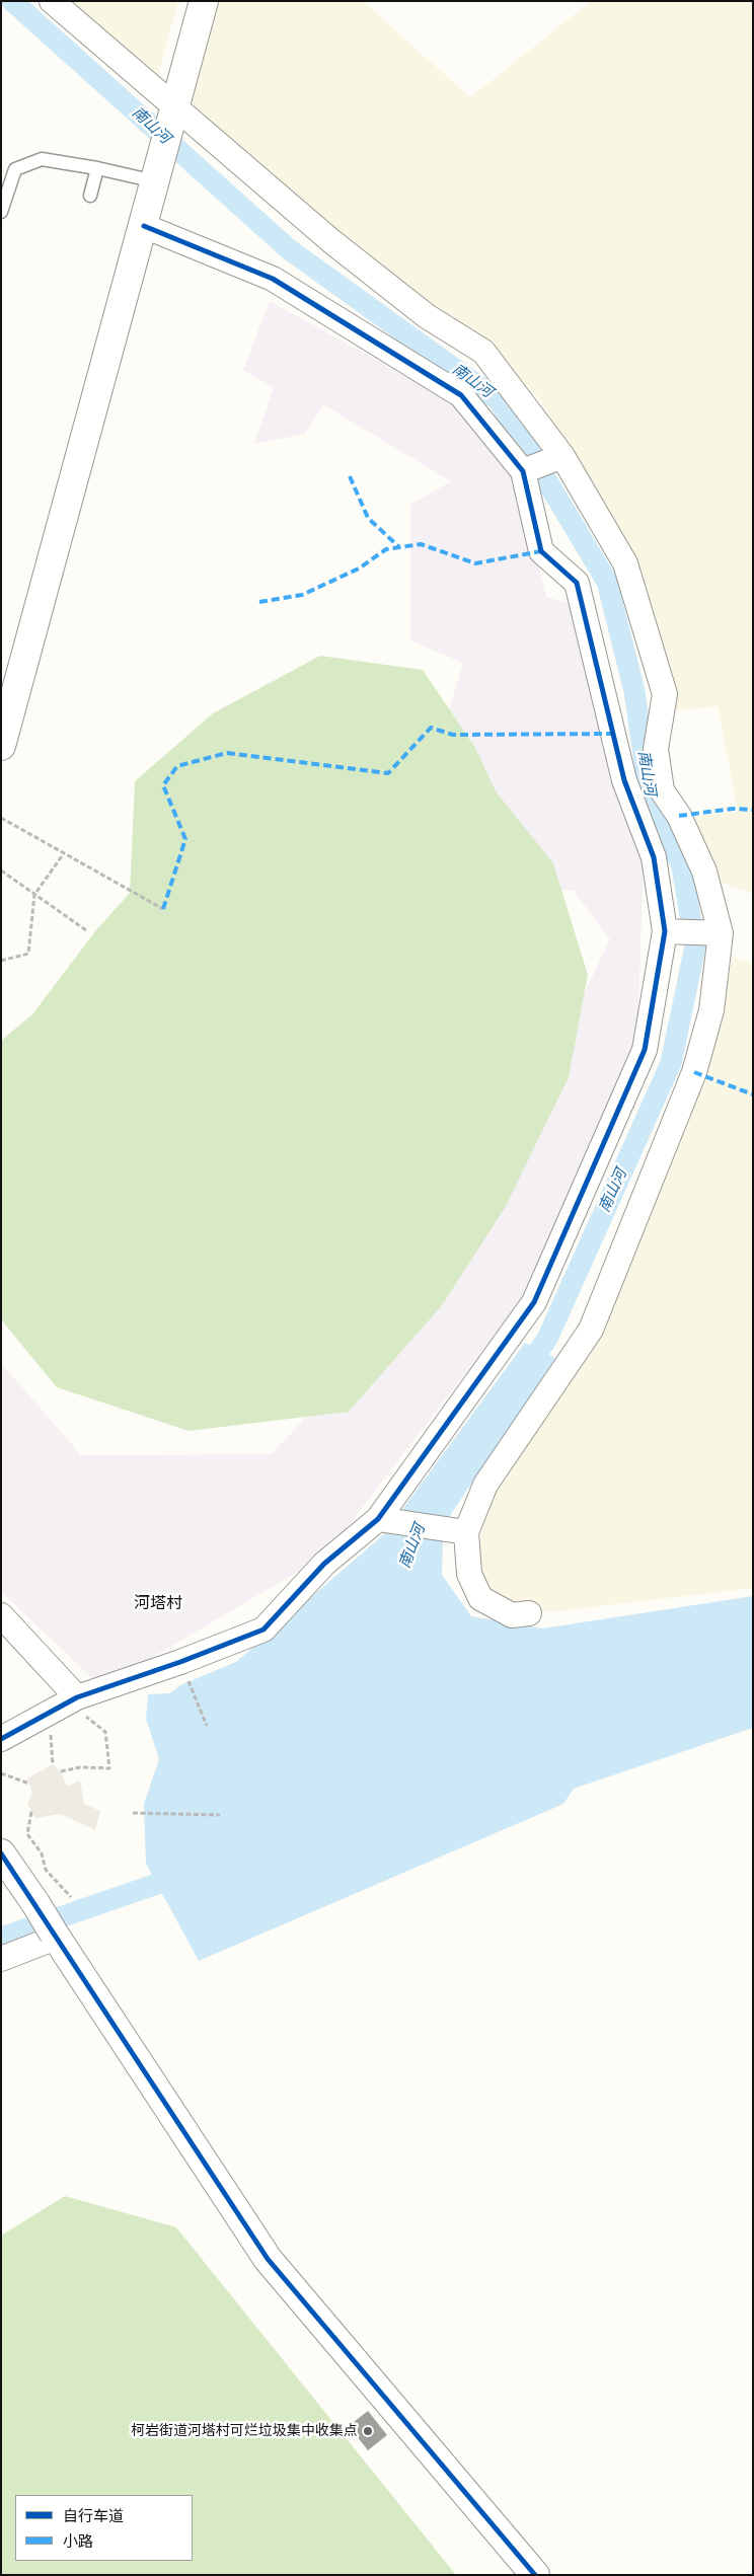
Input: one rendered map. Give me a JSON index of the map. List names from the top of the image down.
{
  "districts": ["河塔村"],
  "water": ["南山河"],
  "places": ["柯岩街道河塔村可烂垃圾集中收集点"],
  "legend": ["自行车道", "小路"]
}
